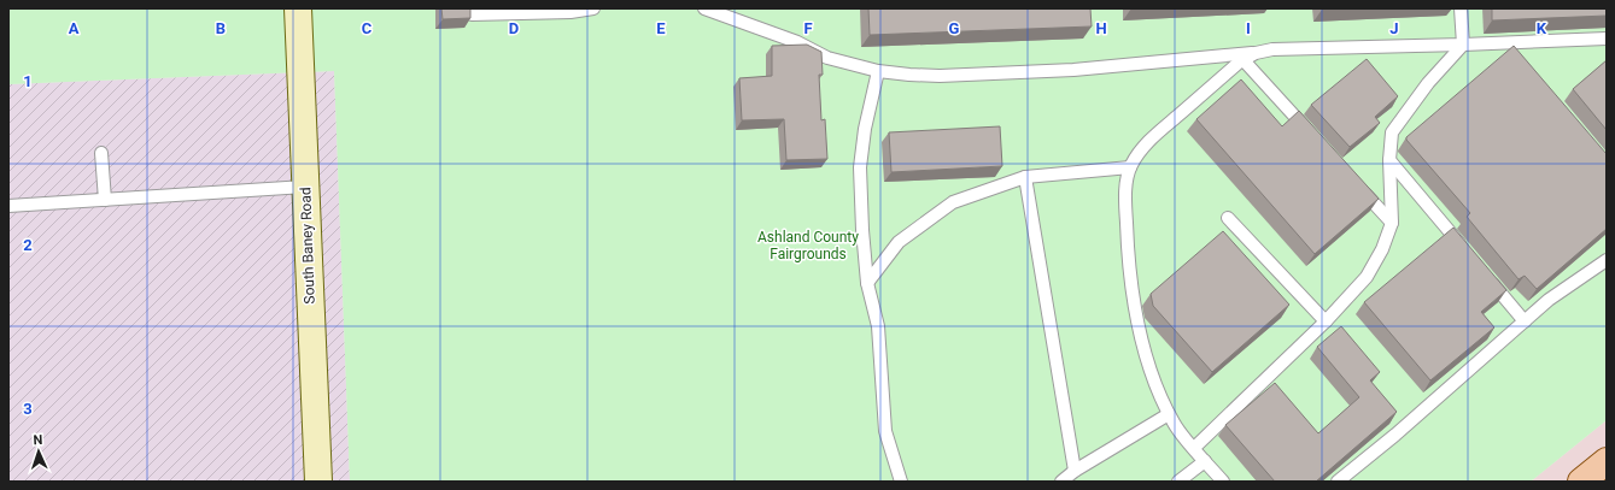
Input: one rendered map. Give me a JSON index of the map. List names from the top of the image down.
{
  "streets": {
    "street": ["South Baney Road"]
  },
  "parks": ["Ashland County Fairgrounds"],
  "north": "top",
  "grid": {
    "columns": [
      "A",
      "B",
      "C",
      "D",
      "E",
      "F",
      "G",
      "H",
      "I",
      "J",
      "K"
    ],
    "rows": ["1", "2", "3"]
  }
}
